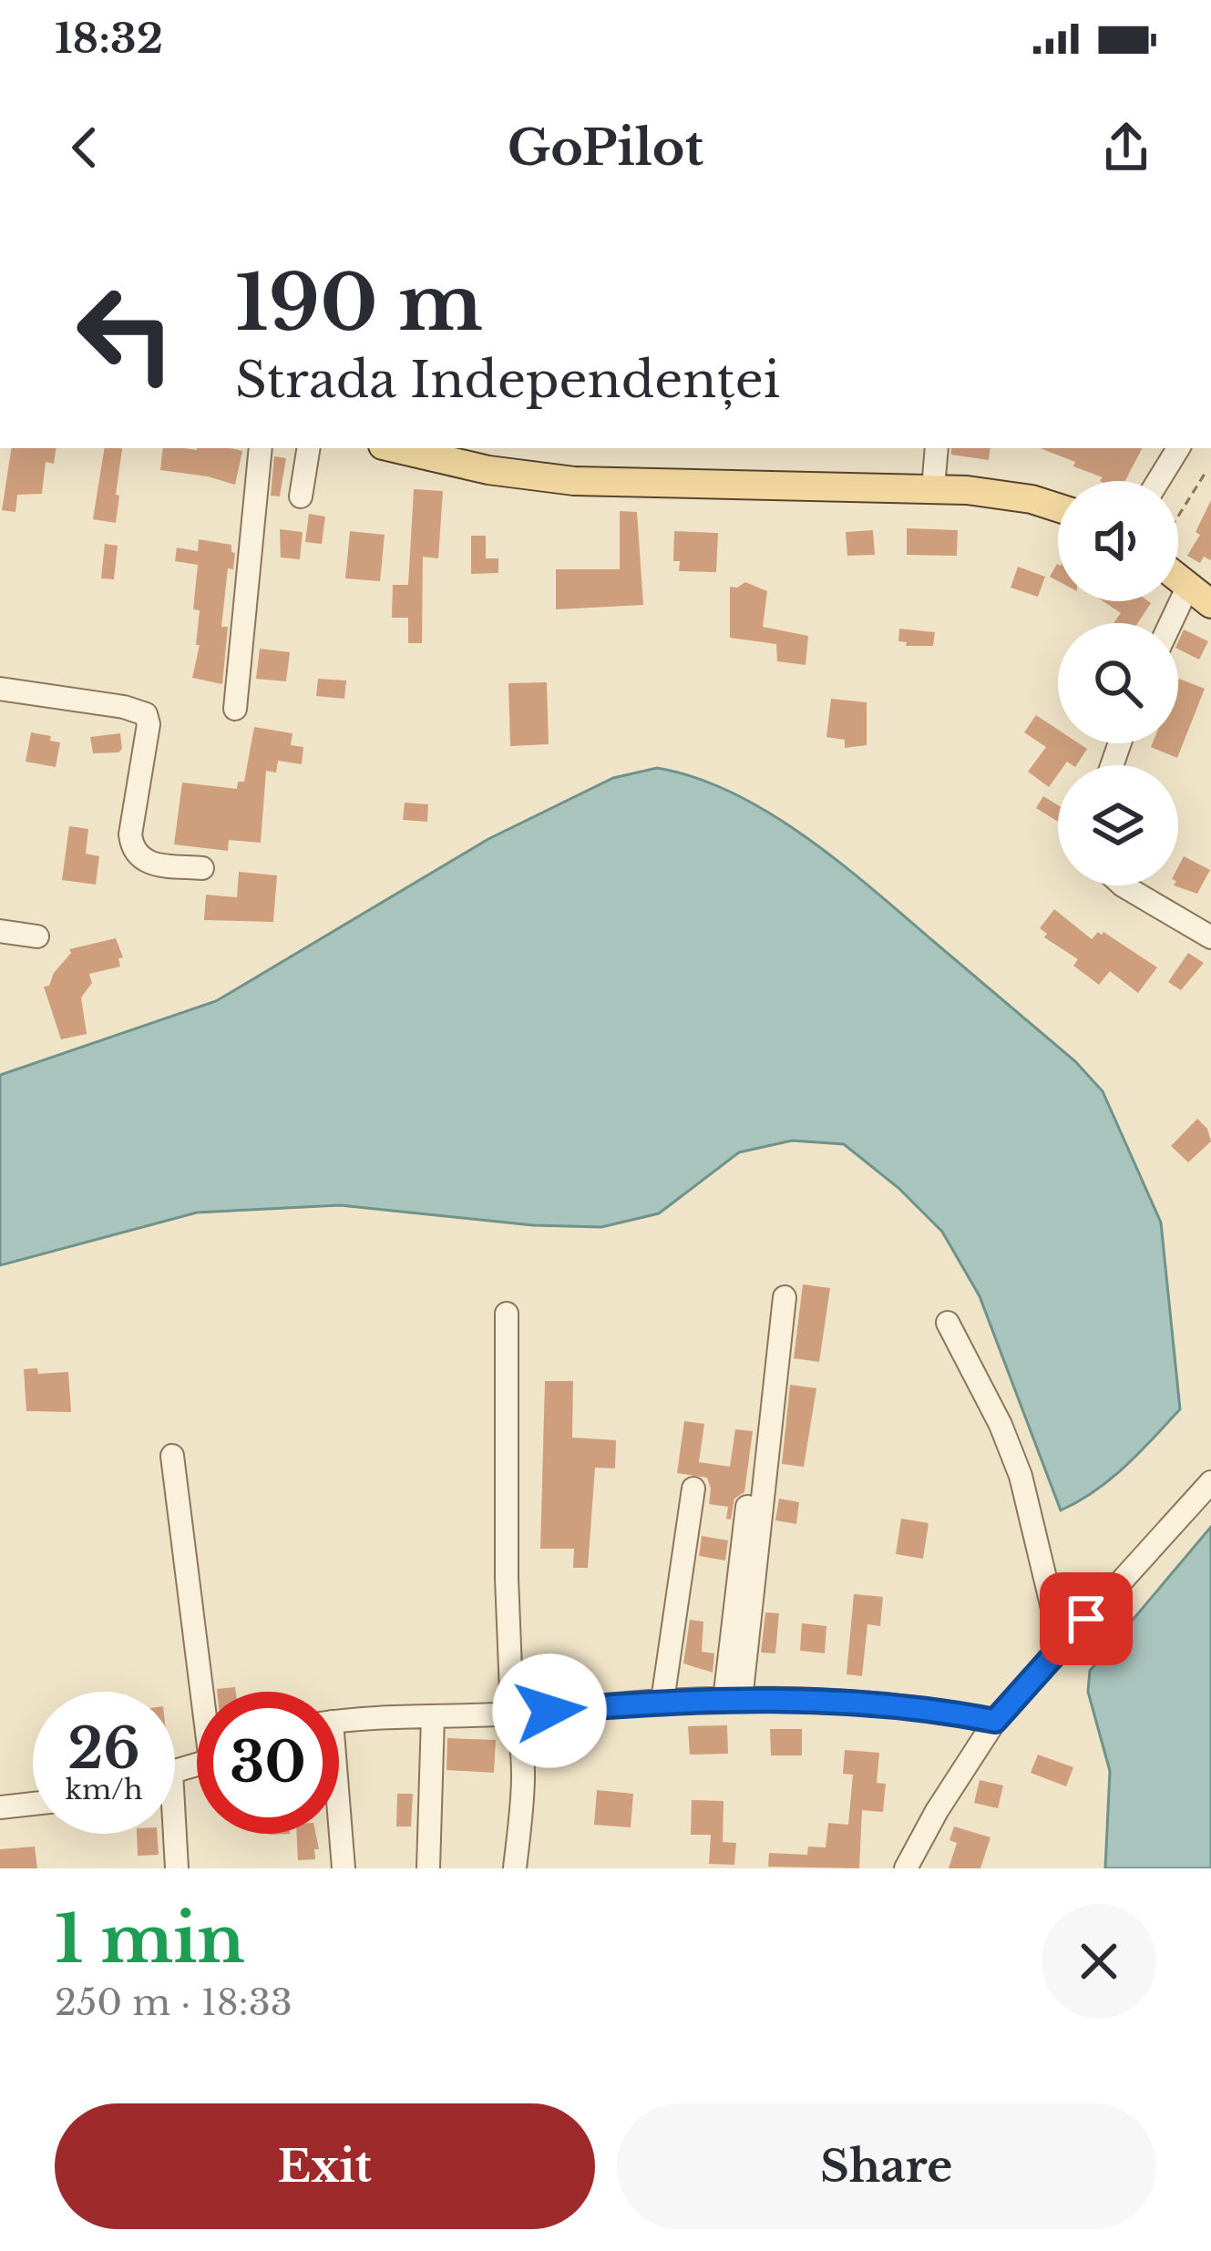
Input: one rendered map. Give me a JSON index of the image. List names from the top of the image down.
{
  "page": {
    "status": "18:32",
    "header": "GoPilot",
    "turn": ["190 m", "Strada Independenței"],
    "speed": "26 km/h",
    "limit": "30",
    "heading": ["1 min", "250 m · 18:33"],
    "buttons": ["Exit", "Share"]
  }
}
